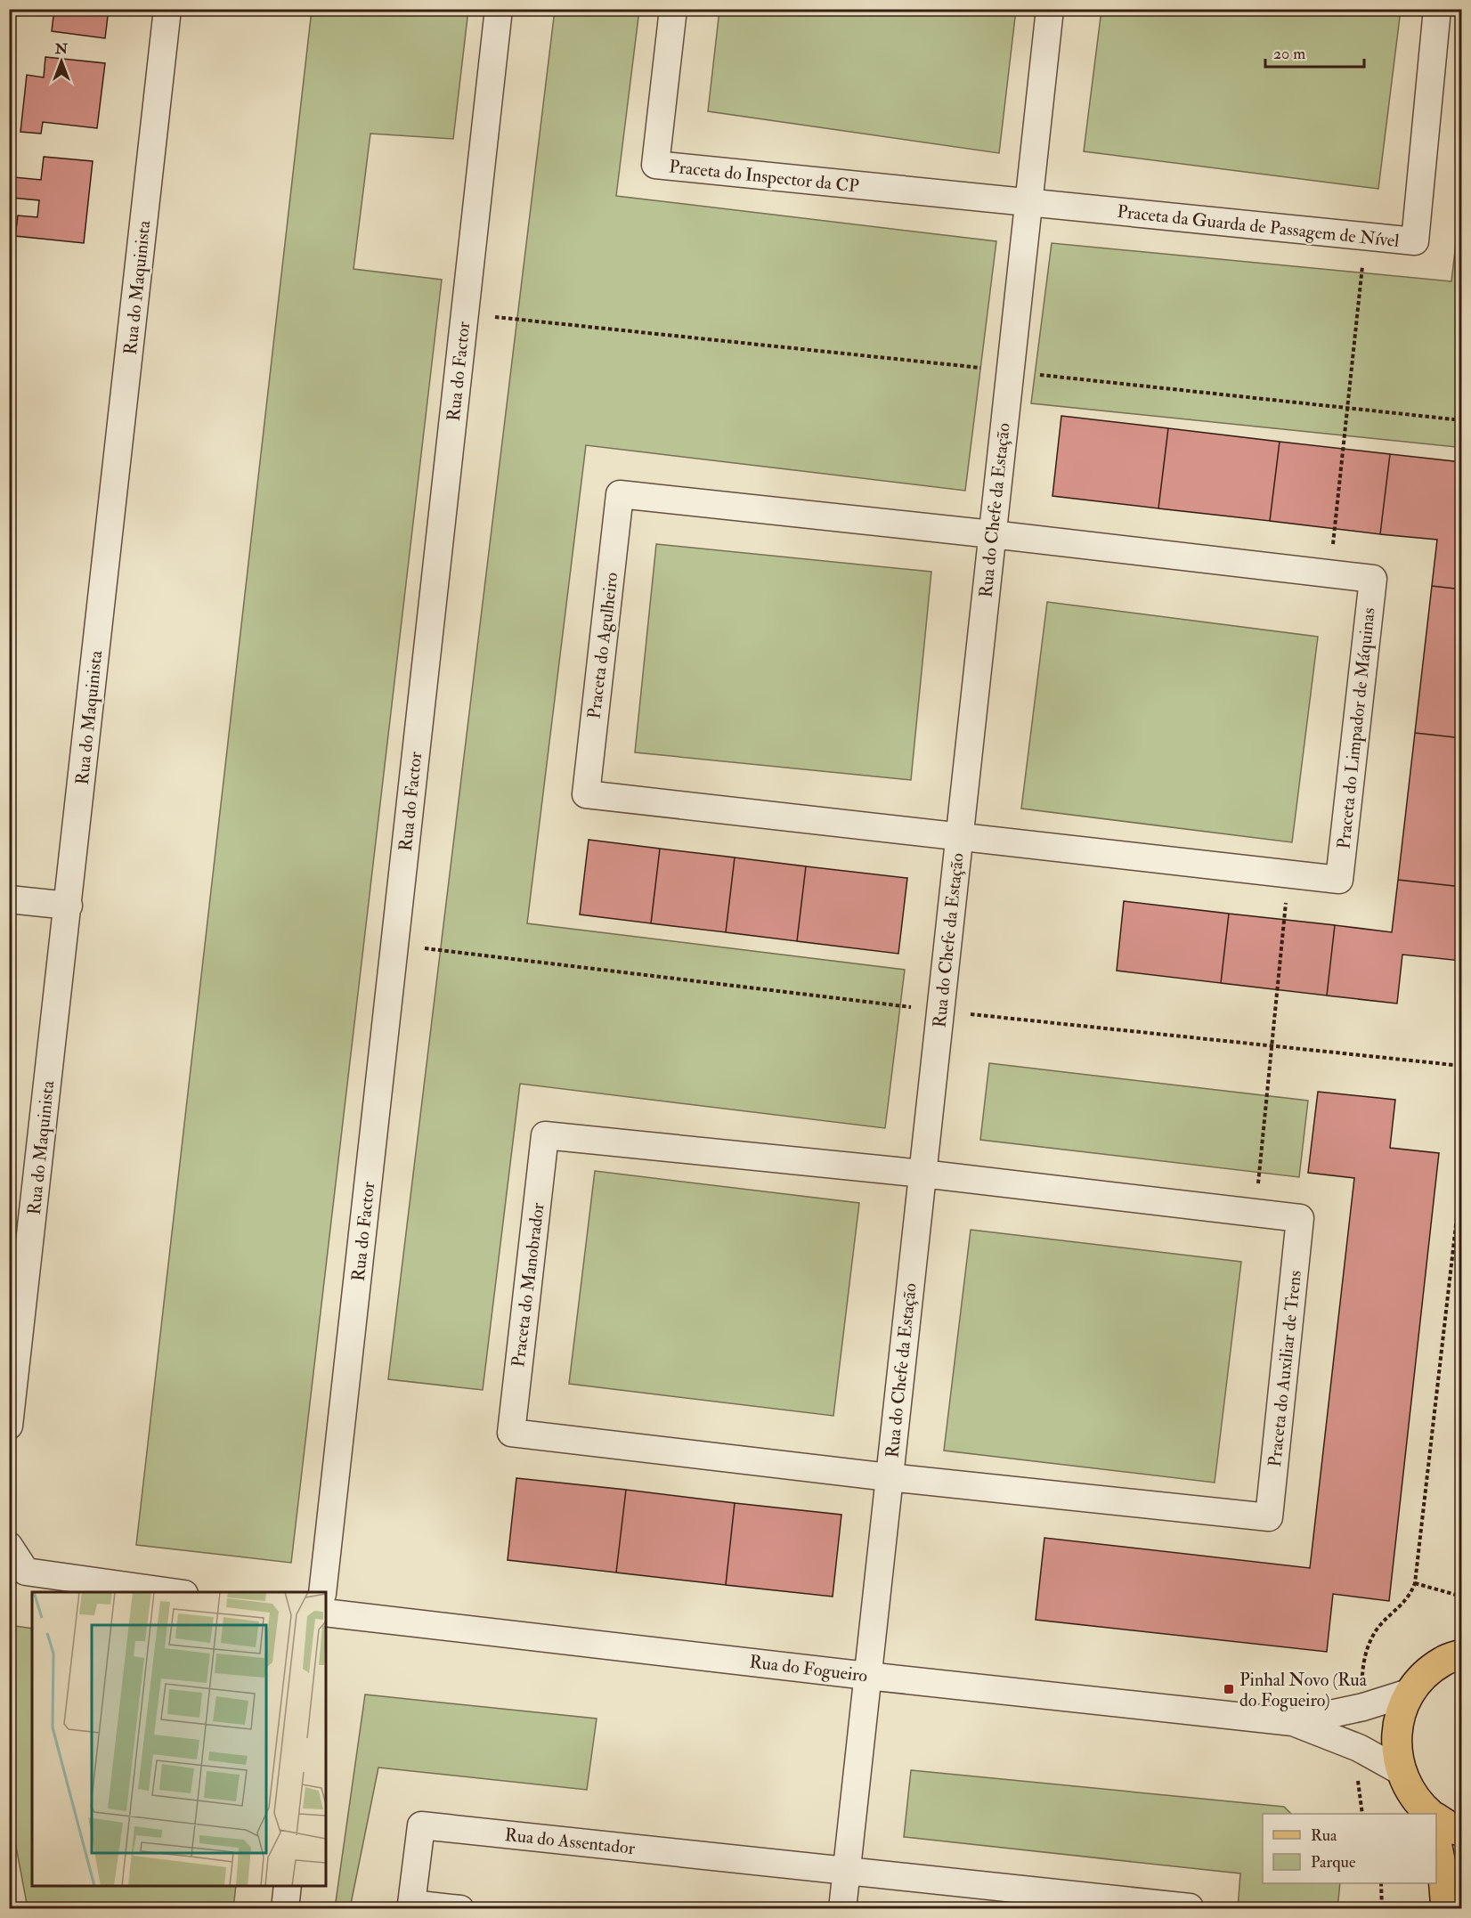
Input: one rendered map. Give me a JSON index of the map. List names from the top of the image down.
{
  "streets": {
    "street": [
      "Praceta do Inspector da CP",
      "Praceta da Guarda de Passagem de Nível",
      "Rua do Maquinista",
      "Rua do Factor",
      "Rua do Chefe da Estação",
      "Praceta do Agulheiro",
      "Praceta do Limpador de Máquinas",
      "Praceta do Manobrador",
      "Praceta do Auxiliar de Trens",
      "Rua do Fogueiro",
      "Rua do Assentador"
    ]
  },
  "crossings": [
    ["Praceta do Inspector da CP", "Praceta da Guarda de Passagem de Nível"],
    ["Praceta do Inspector da CP", "Rua do Chefe da Estação"],
    ["Praceta da Guarda de Passagem de Nível", "Rua do Chefe da Estação"],
    ["Rua do Chefe da Estação", "Praceta do Agulheiro"],
    ["Rua do Chefe da Estação", "Praceta do Limpador de Máquinas"],
    ["Rua do Chefe da Estação", "Praceta do Manobrador"],
    ["Rua do Chefe da Estação", "Praceta do Auxiliar de Trens"],
    ["Rua do Chefe da Estação", "Rua do Fogueiro"],
    ["Rua do Chefe da Estação", "Rua do Assentador"],
    ["Praceta do Agulheiro", "Praceta do Limpador de Máquinas"],
    ["Praceta do Manobrador", "Praceta do Auxiliar de Trens"]
  ],
  "places": {
    "transit": ["Pinhal Novo (Rua do Fogueiro)"]
  },
  "legend": ["Rua", "Parque"],
  "scale_bar": "20 m",
  "north": "top"
}
